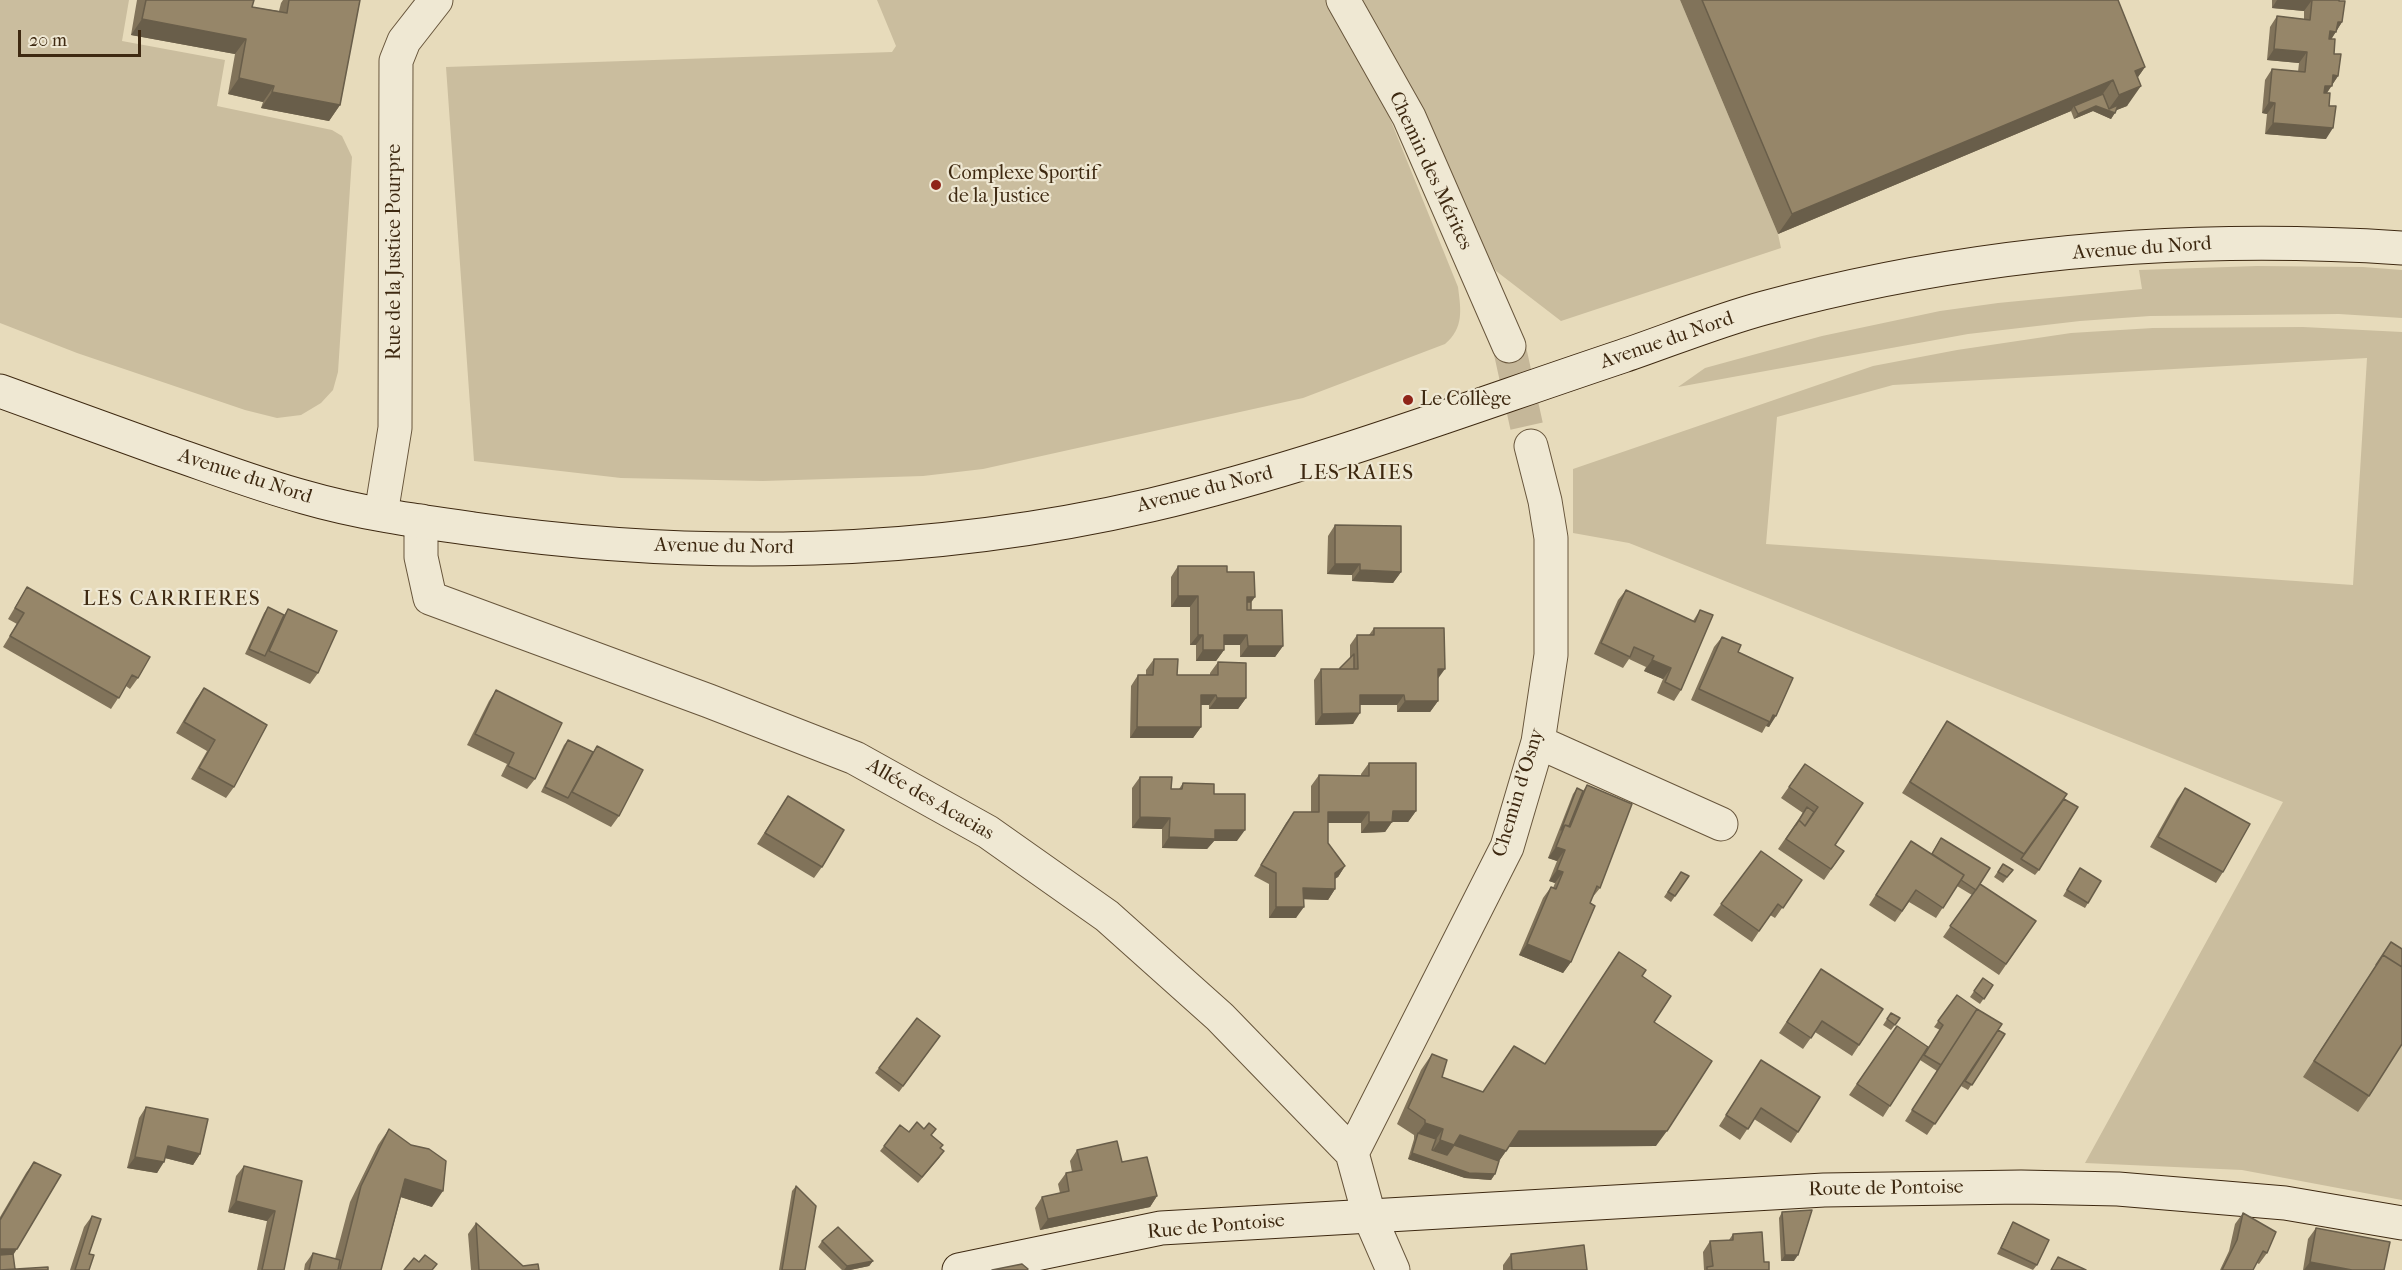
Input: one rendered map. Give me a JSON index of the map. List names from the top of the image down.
{
  "streets": {
    "street": [
      "Chemin des Mérites",
      "Avenue du Nord",
      "Rue de la Justice Pourpre",
      "Chemin d'Osny",
      "Allée des Acacias",
      "Route de Pontoise",
      "Rue de Pontoise"
    ]
  },
  "crossings": [
    ["Avenue du Nord", "Rue de la Justice Pourpre"],
    ["Avenue du Nord", "Allée des Acacias"],
    ["Chemin d'Osny", "Allée des Acacias"],
    ["Allée des Acacias", "Route de Pontoise"],
    ["Allée des Acacias", "Rue de Pontoise"],
    ["Route de Pontoise", "Rue de Pontoise"]
  ],
  "districts": ["LES RAIES", "LES CARRIERES"],
  "places": ["Complexe Sportif de la Justice", "Le Collège"],
  "scale_bar": "20 m"
}
